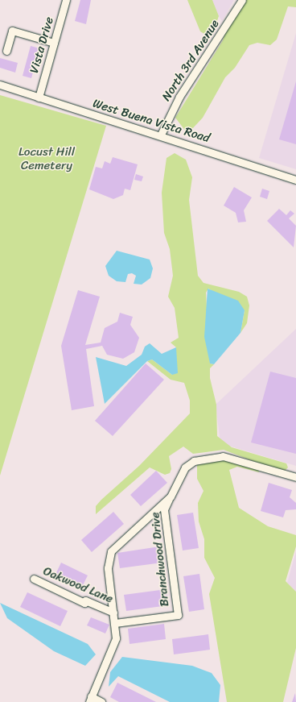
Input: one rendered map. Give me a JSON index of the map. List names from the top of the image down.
{
  "streets": {
    "street": [
      "Vista Drive",
      "North 3rd Avenue",
      "West Buena Vista Road",
      "Branchwood Drive",
      "Oakwood Lane"
    ]
  },
  "crossings": [
    ["Vista Drive", "West Buena Vista Road"],
    ["North 3rd Avenue", "West Buena Vista Road"]
  ],
  "parks": ["Locust Hill Cemetery"]
}
